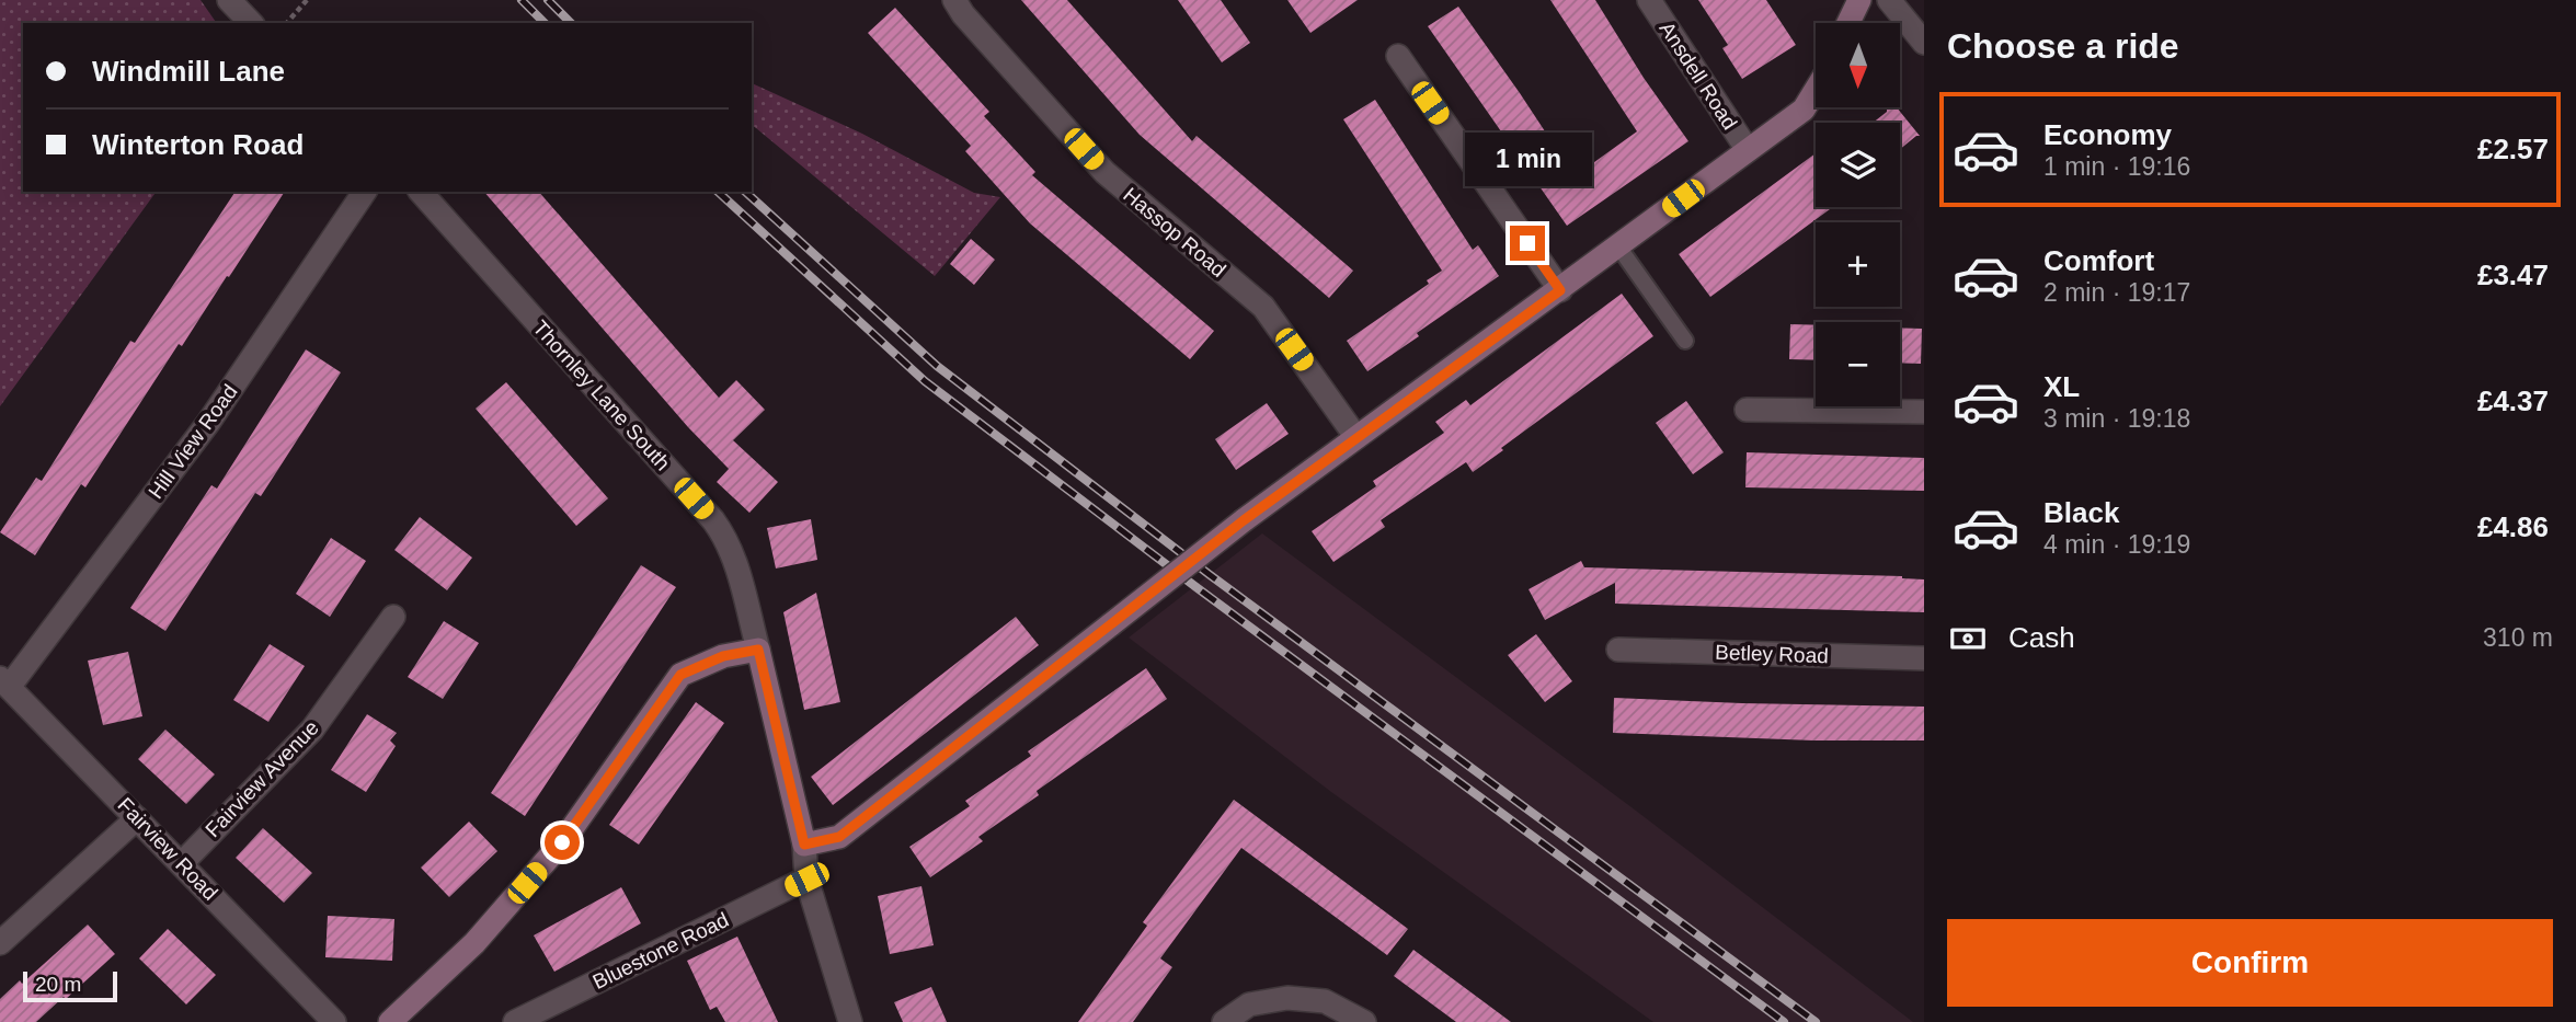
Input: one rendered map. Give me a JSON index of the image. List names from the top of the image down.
{
  "streets": {
    "street": [
      "Ansdell Road",
      "Hassop Road",
      "Thornley Lane South",
      "Hill View Road",
      "Betley Road",
      "Fairview Avenue",
      "Fairview Road",
      "Bluestone Road"
    ]
  },
  "crossings": [
    ["Thornley Lane South", "Bluestone Road"],
    ["Hill View Road", "Fairview Road"],
    ["Fairview Avenue", "Fairview Road"]
  ],
  "scale_bar": "20 m",
  "north": "bottom",
  "page": {
    "heading": "Choose a ride",
    "map_buttons": ["+", "−"],
    "banner": ["Windmill Lane", "Winterton Road"],
    "list": [
      {
        "name": "Economy",
        "note": "1 min · 19:16",
        "value": "£2.57"
      },
      {
        "name": "Comfort",
        "note": "2 min · 19:17",
        "value": "£3.47"
      },
      {
        "name": "XL",
        "note": "3 min · 19:18",
        "value": "£4.37"
      },
      {
        "name": "Black",
        "note": "4 min · 19:19",
        "value": "£4.86"
      }
    ],
    "bubble": "1 min",
    "pay": ["Cash", "310 m"],
    "buttons": "Confirm",
    "scale": "20 m"
  }
}
